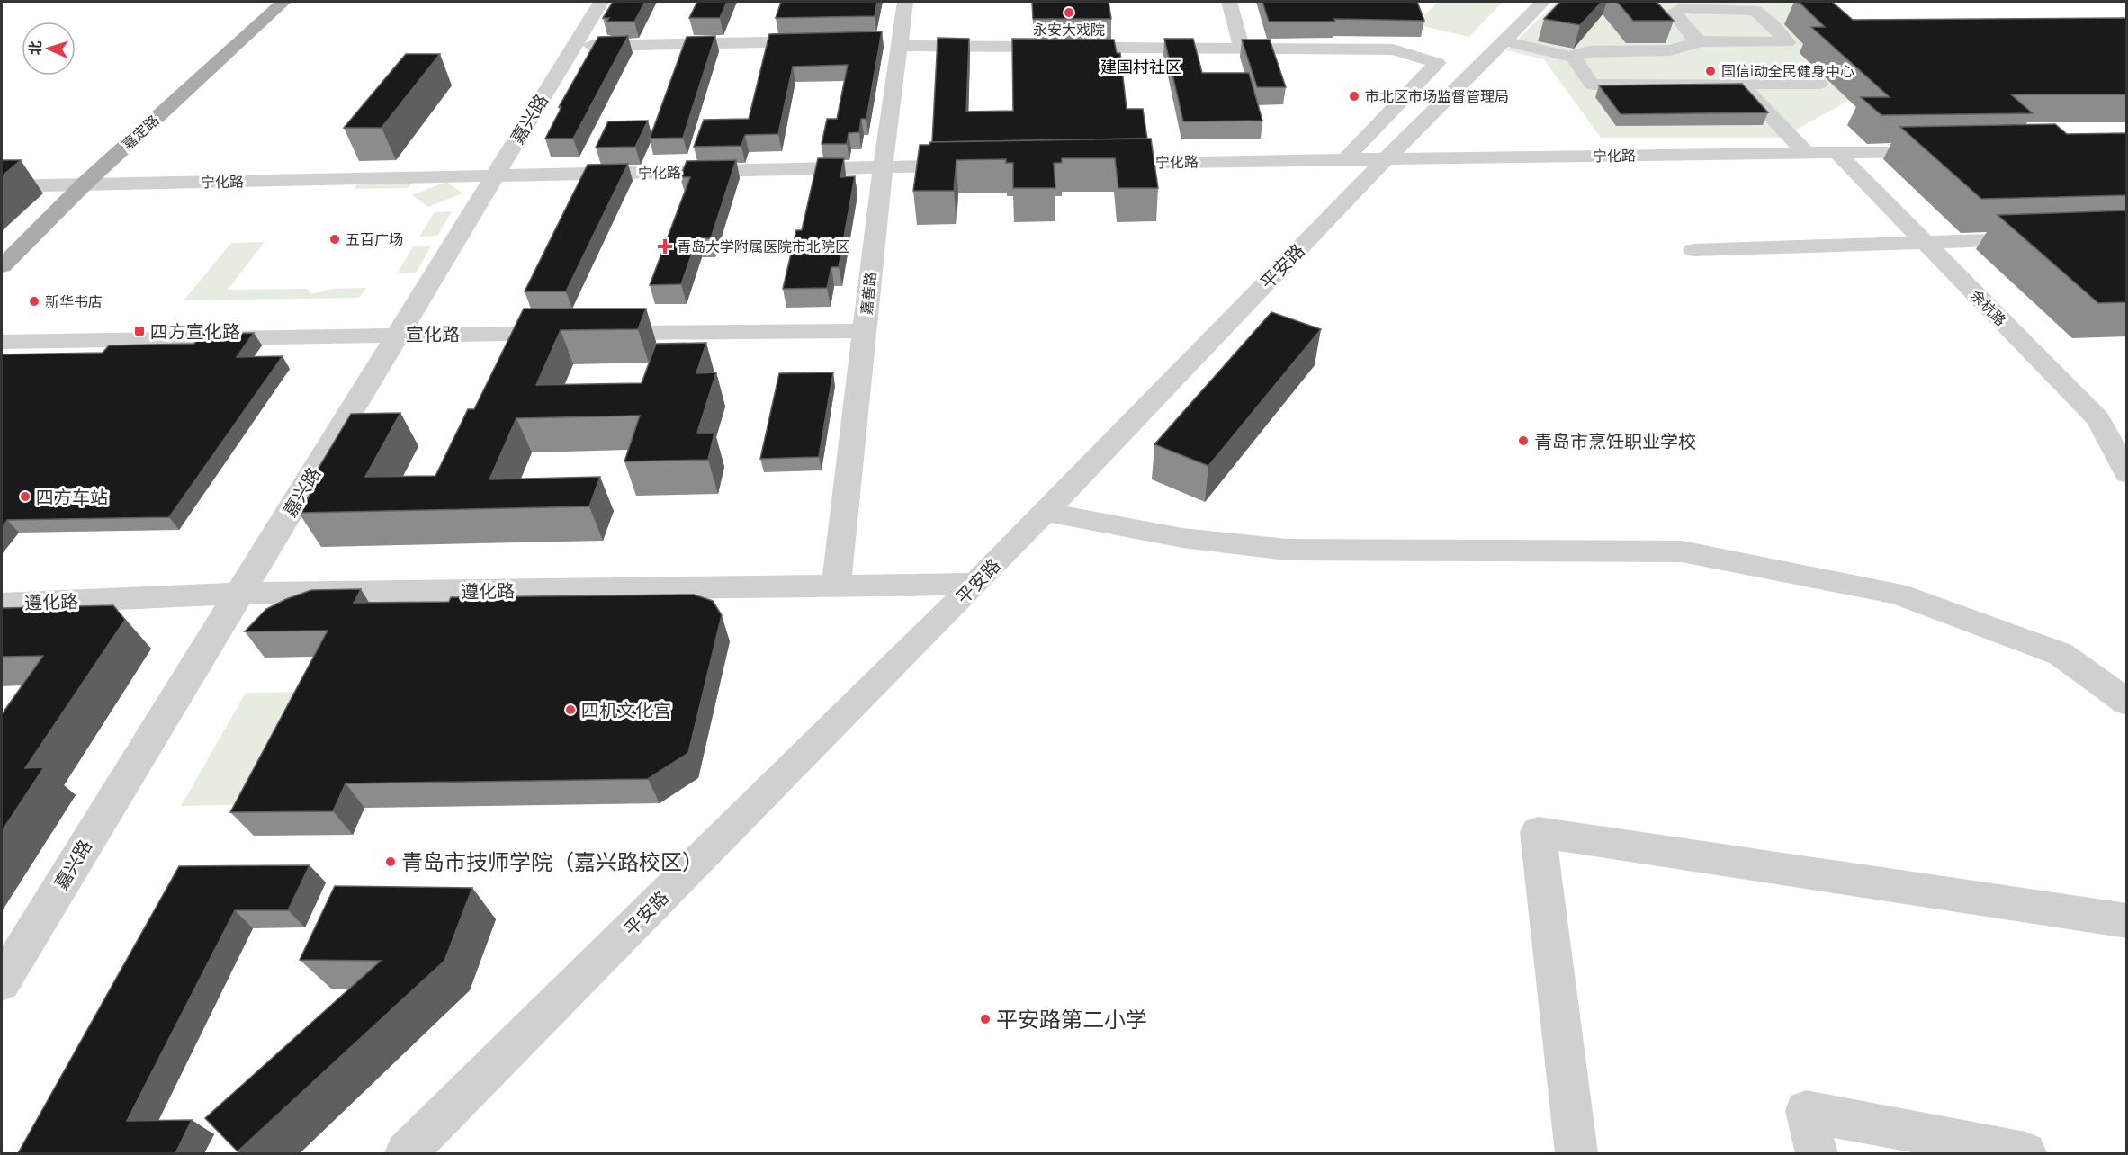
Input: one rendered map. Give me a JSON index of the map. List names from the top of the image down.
{
  "streets": {
    "main road": ["嘉定路"],
    "street": [
      "嘉兴路",
      "宁化路",
      "平安路",
      "嘉善路",
      "余杭路",
      "宣化路",
      "遵化路"
    ]
  },
  "crossings": [
    ["嘉兴路", "宁化路"],
    ["嘉兴路", "宣化路"],
    ["嘉兴路", "遵化路"],
    ["嘉定路", "宁化路"],
    ["宁化路", "平安路"],
    ["宁化路", "嘉善路"],
    ["宁化路", "余杭路"],
    ["平安路", "遵化路"],
    ["嘉善路", "宣化路"],
    ["嘉善路", "遵化路"]
  ],
  "districts": ["建国村社区"],
  "places": {
    "other": [
      "永安大戏院",
      "国信i动全民健身中心",
      "市北区市场监督管理局",
      "五百广场",
      "新华书店",
      "青岛市烹饪职业学校",
      "四方车站",
      "四机文化宫",
      "青岛市技师学院（嘉兴路校区）",
      "平安路第二小学"
    ],
    "health": ["青岛大学附属医院市北院区"],
    "transit": ["四方宣化路"]
  },
  "north": "left"
}
